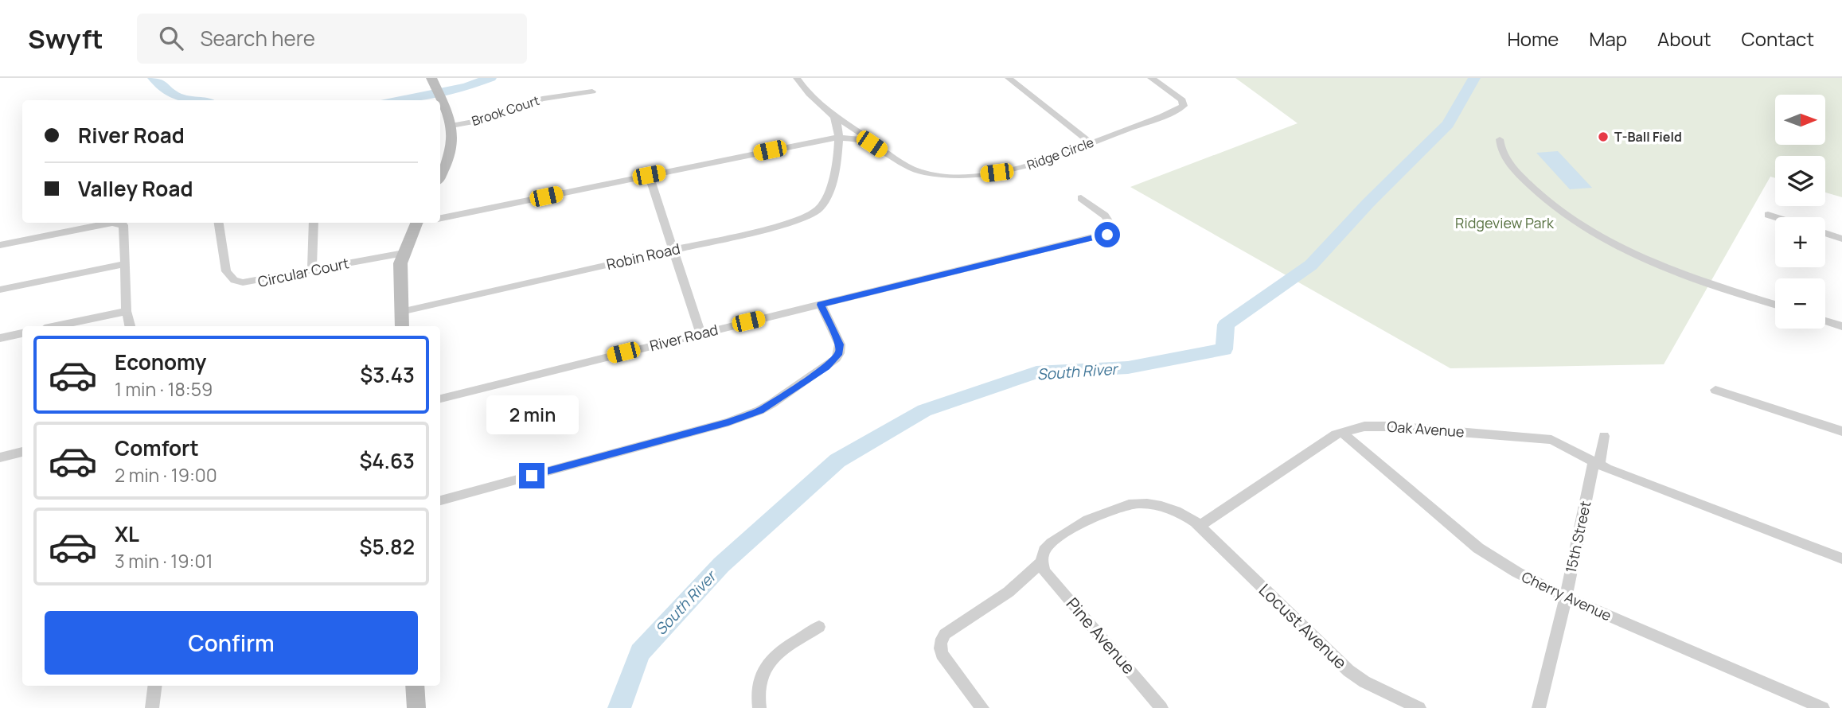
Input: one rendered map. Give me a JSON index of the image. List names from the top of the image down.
{
  "streets": {
    "street": [
      "Brook Court",
      "Ridge Circle",
      "Robin Road",
      "Circular Court",
      "River Road",
      "Oak Avenue",
      "15th Street",
      "Cherry Avenue",
      "Locust Avenue",
      "Pine Avenue"
    ]
  },
  "crossings": [
    ["Ridge Circle", "Robin Road"],
    ["Oak Avenue", "15th Street"],
    ["Oak Avenue", "Cherry Avenue"],
    ["Oak Avenue", "Locust Avenue"],
    ["15th Street", "Cherry Avenue"]
  ],
  "water": ["South River"],
  "parks": ["Ridgeview Park"],
  "places": ["T-Ball Field"],
  "north": "right",
  "page": {
    "header": "Swyft",
    "search": "Search here",
    "nav": [
      "Home",
      "Map",
      "About",
      "Contact"
    ],
    "map_buttons": ["+", "−"],
    "banner": ["River Road", "Valley Road"],
    "list": [
      {
        "name": "Economy",
        "note": "1 min · 18:59",
        "value": "$3.43"
      },
      {
        "name": "Comfort",
        "note": "2 min · 19:00",
        "value": "$4.63"
      },
      {
        "name": "XL",
        "note": "3 min · 19:01",
        "value": "$5.82"
      }
    ],
    "bubble": "2 min",
    "buttons": "Confirm"
  }
}
